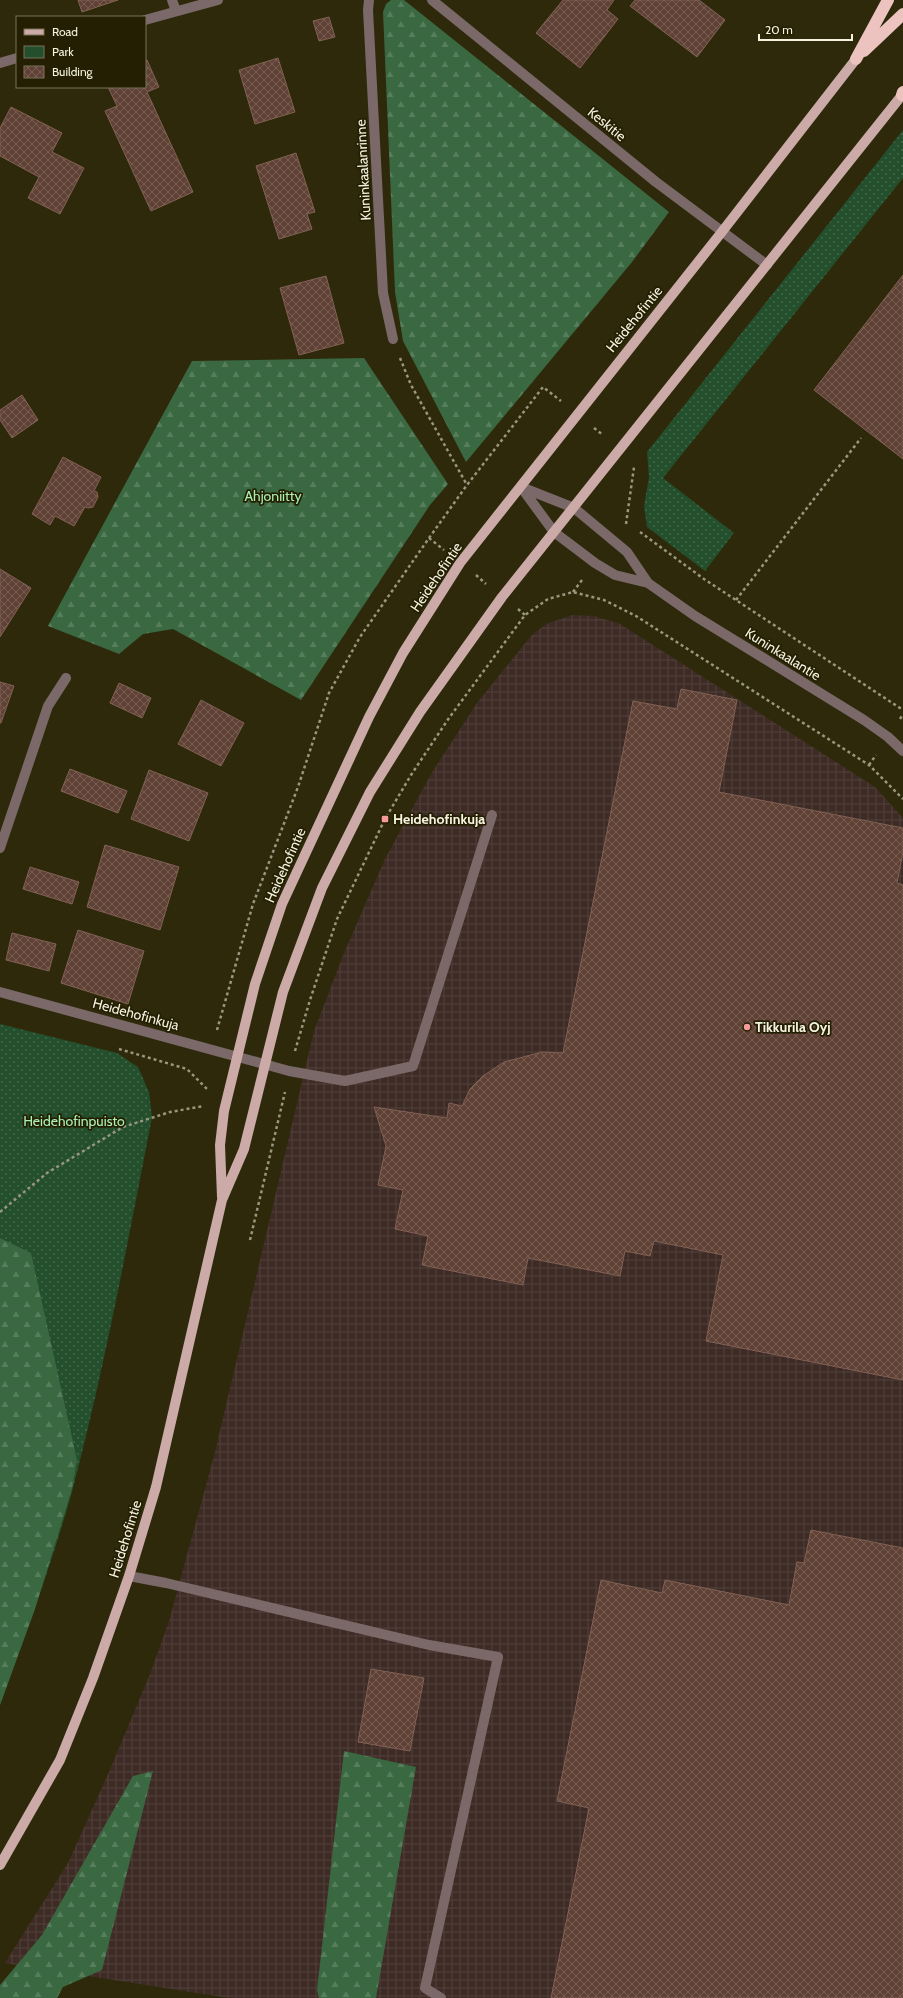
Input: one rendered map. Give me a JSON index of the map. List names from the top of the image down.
{
  "streets": {
    "main road": ["Heidehofintie"],
    "street": [
      "Keskitie",
      "Kuninkaalanrinne",
      "Kuninkaalantie",
      "Heidehofinkuja"
    ]
  },
  "crossings": [
    ["Keskitie", "Heidehofintie"],
    ["Heidehofintie", "Kuninkaalantie"],
    ["Heidehofintie", "Heidehofinkuja"]
  ],
  "parks": ["Ahjoniitty", "Heidehofinpuisto"],
  "places": {
    "transit": ["Heidehofinkuja"],
    "other": ["Tikkurila Oyj"]
  },
  "legend": ["Road", "Park", "Building"],
  "scale_bar": "20 m"
}
